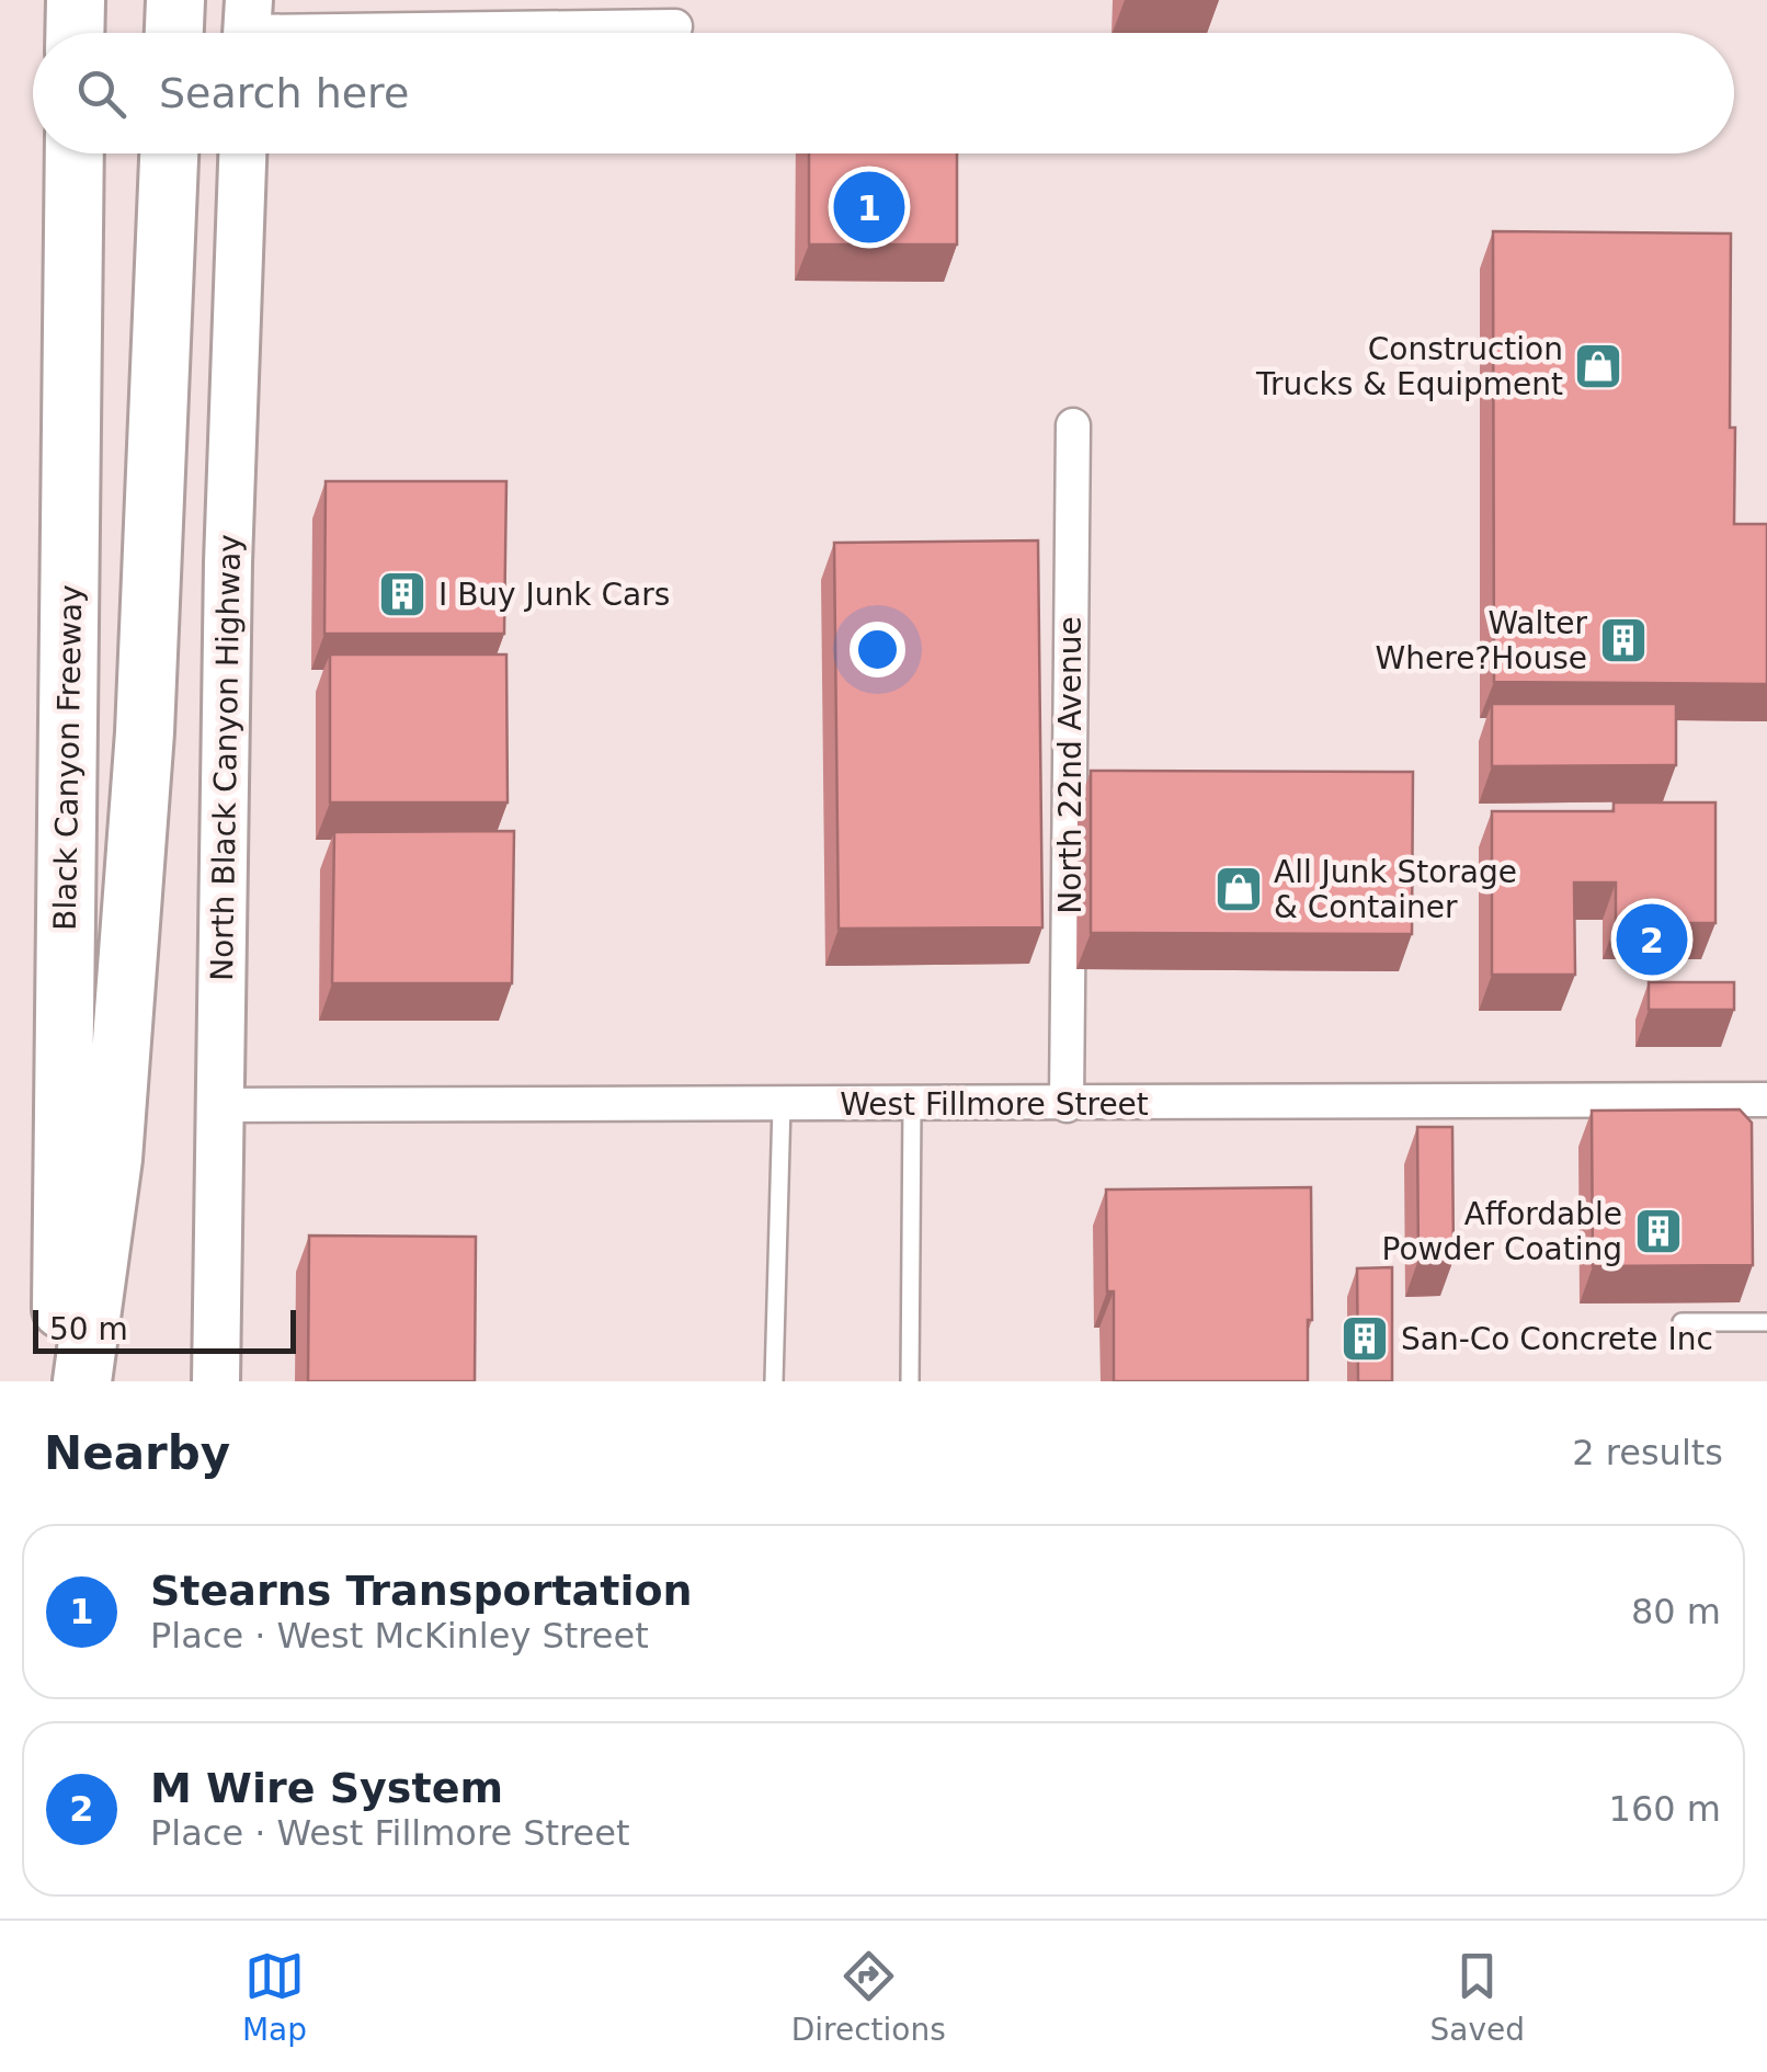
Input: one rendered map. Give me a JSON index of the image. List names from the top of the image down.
{
  "streets": {
    "highway": ["Black Canyon Freeway"],
    "main road": ["North Black Canyon Highway"],
    "street": ["North 22nd Avenue", "West Fillmore Street"]
  },
  "crossings": [
    ["North Black Canyon Highway", "West Fillmore Street"],
    ["North 22nd Avenue", "West Fillmore Street"]
  ],
  "places": {
    "shop": ["Construction Trucks & Equipment", "All Junk Storage & Container"],
    "building": [
      "I Buy Junk Cars",
      "Walter Where?House",
      "Affordable Powder Coating",
      "San-Co Concrete Inc"
    ]
  },
  "scale_bar": "50 m",
  "page": {
    "search": "Search here",
    "pins": ["1", "2"],
    "scale": "50 m",
    "heading": ["Nearby", "2 results"],
    "list": [
      {
        "mark": "1",
        "name": "Stearns Transportation",
        "note": "Place · West McKinley Street",
        "value": "80 m"
      },
      {
        "mark": "2",
        "name": "M Wire System",
        "note": "Place · West Fillmore Street",
        "value": "160 m"
      }
    ],
    "nav": ["Map", "Directions", "Saved"]
  }
}
